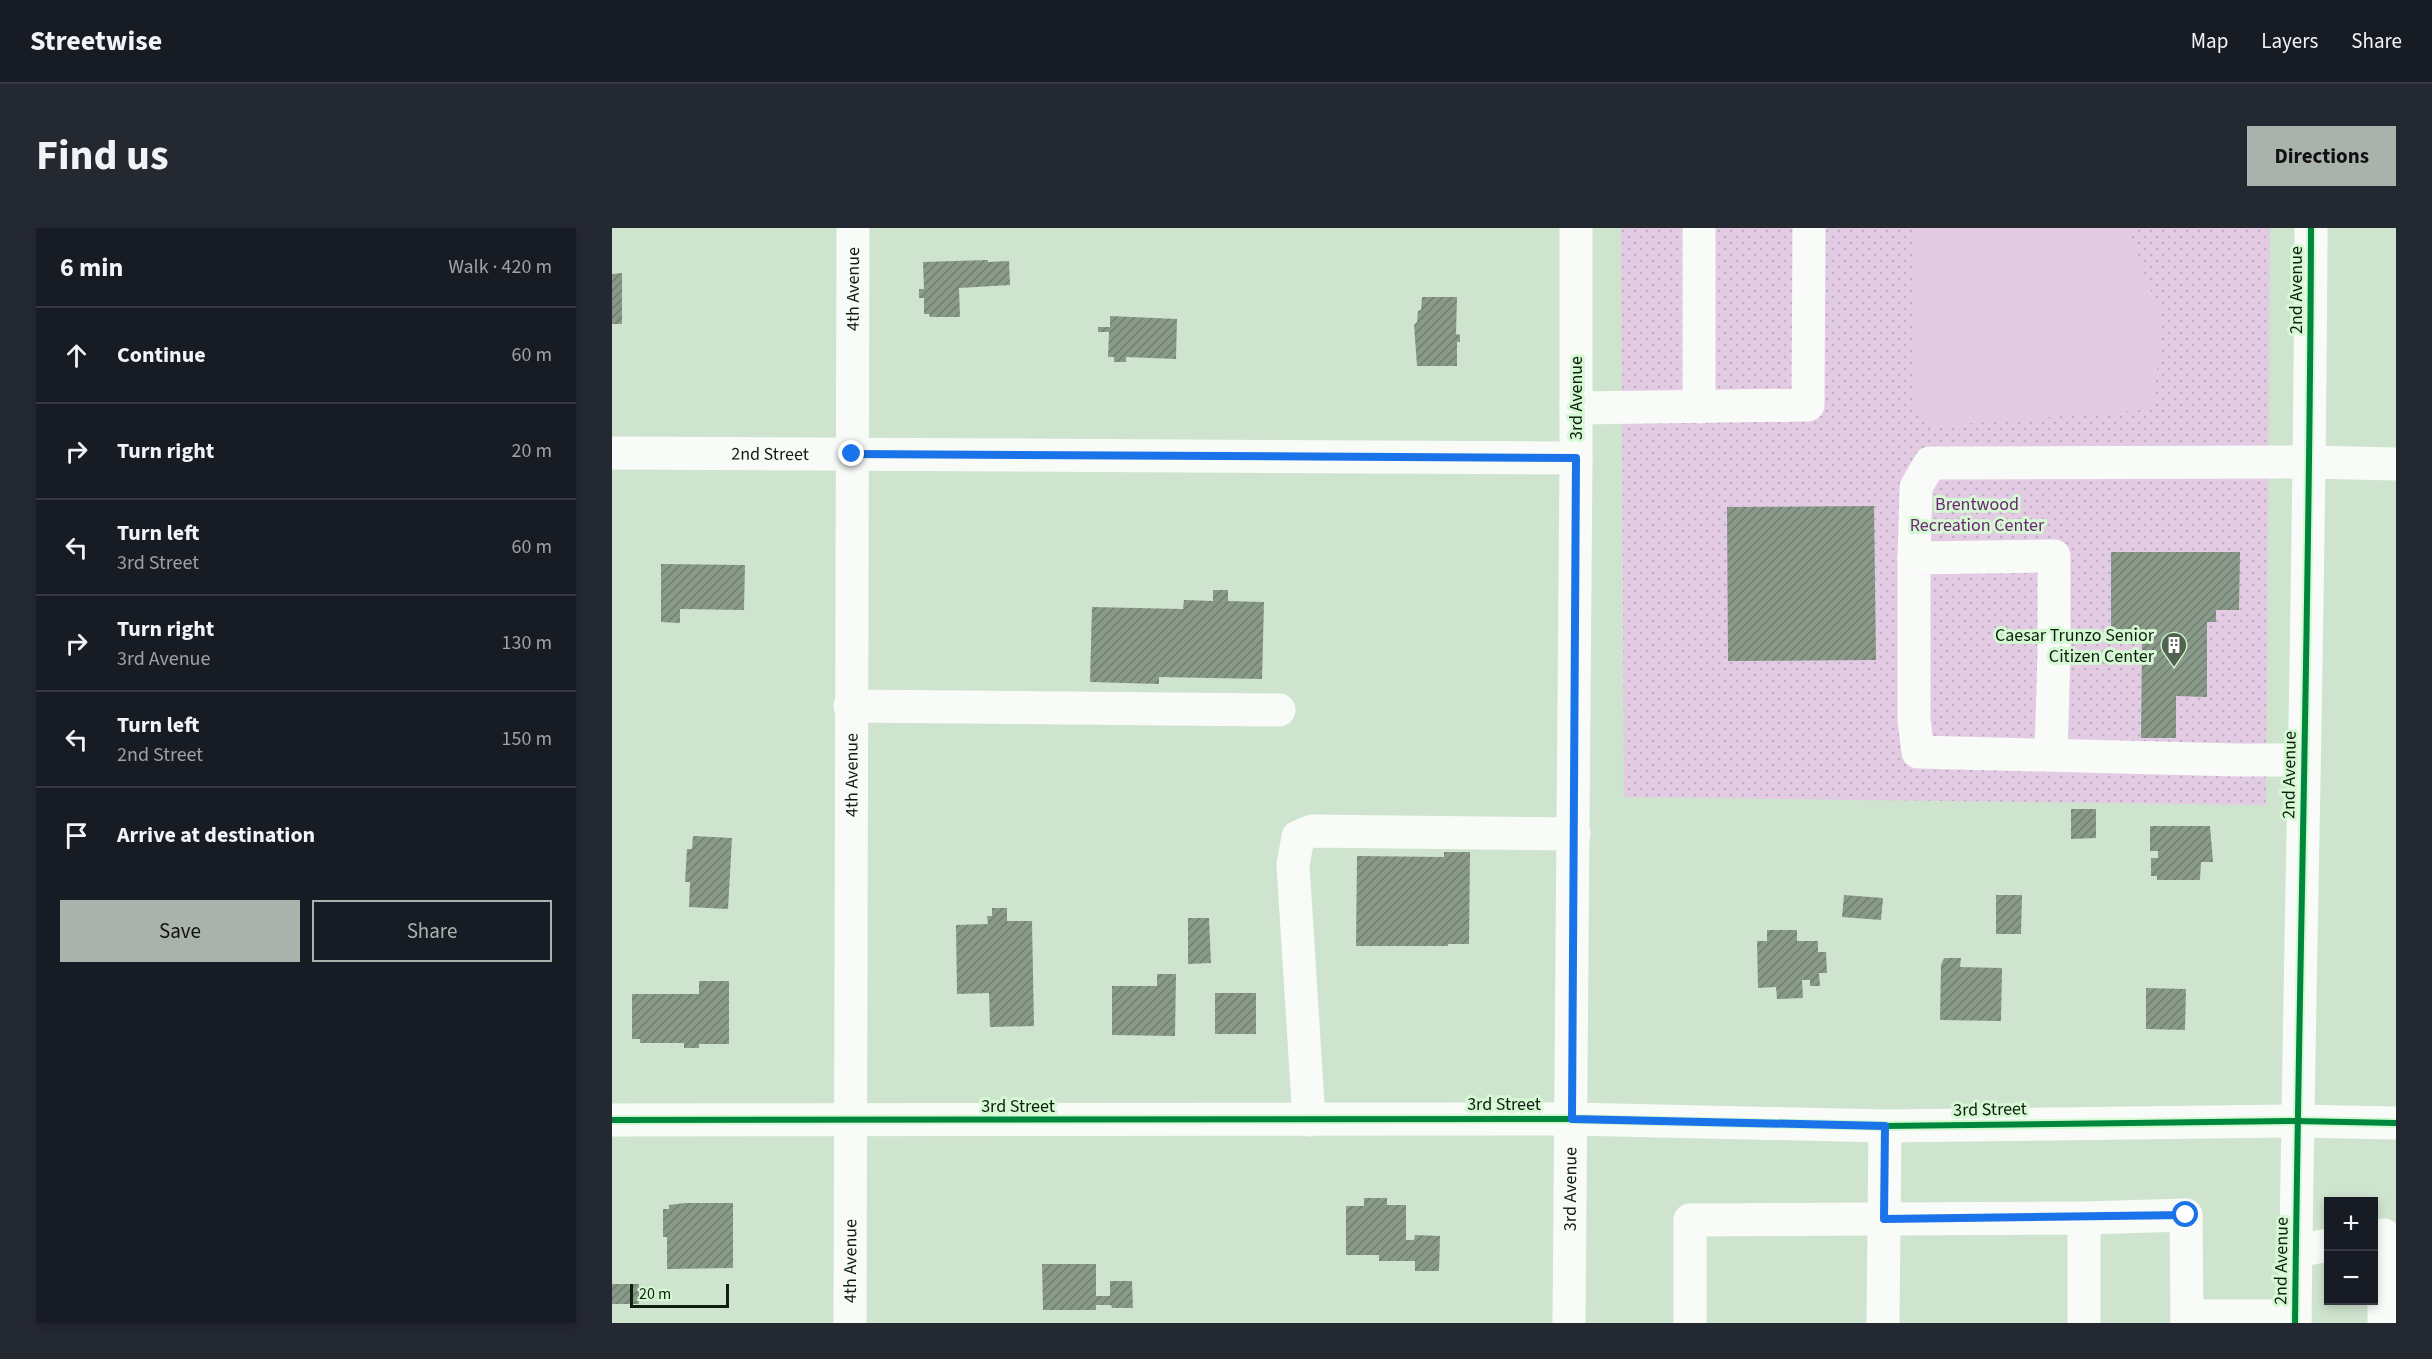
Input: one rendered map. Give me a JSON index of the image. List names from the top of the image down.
{
  "streets": {
    "street": [
      "4th Avenue",
      "2nd Avenue",
      "3rd Avenue",
      "2nd Street",
      "3rd Street"
    ]
  },
  "crossings": [
    ["4th Avenue", "2nd Street"],
    ["4th Avenue", "3rd Street"],
    ["2nd Avenue", "3rd Street"],
    ["3rd Avenue", "2nd Street"],
    ["3rd Avenue", "3rd Street"]
  ],
  "parks": ["Brentwood Recreation Center"],
  "places": {
    "building": ["Caesar Trunzo Senior Citizen Center"]
  },
  "scale_bar": "20 m",
  "page": {
    "header": "Streetwise",
    "nav": ["Map", "Layers", "Share"],
    "title": "Find us",
    "buttons": [
      "Directions",
      ["Save", "Share"]
    ],
    "heading": ["6 min", "Walk · 420 m"],
    "list": [
      ["Continue", "60 m"],
      ["Turn right", "20 m"],
      ["Turn left", "3rd Street", "60 m"],
      ["Turn right", "3rd Avenue", "130 m"],
      ["Turn left", "2nd Street", "150 m"],
      "Arrive at destination"
    ],
    "map_buttons": ["+", "−"],
    "scale": "20 m"
  }
}
